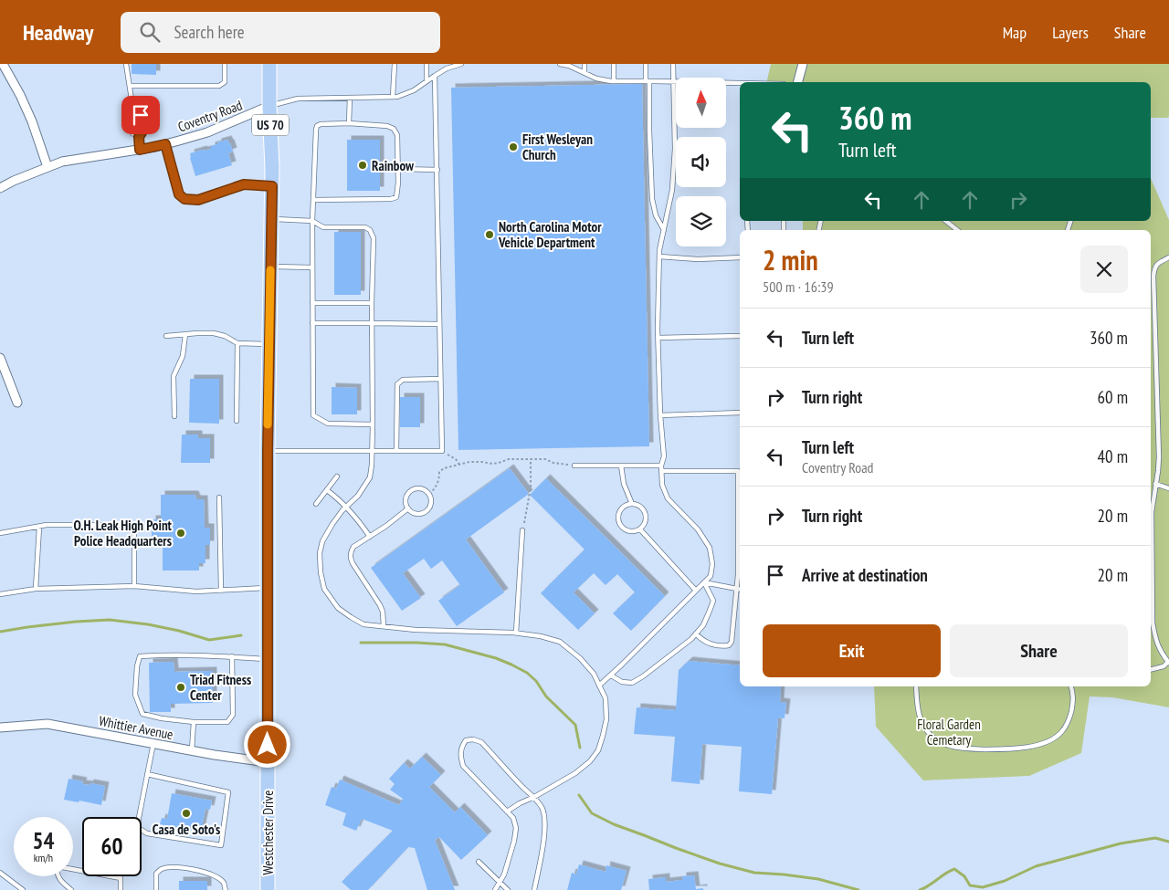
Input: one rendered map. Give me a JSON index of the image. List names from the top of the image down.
{
  "streets": {
    "main road": ["US 70", "Westchester Drive"],
    "street": ["Coventry Road", "Whittier Avenue"]
  },
  "crossings": [
    ["Coventry Road", "Westchester Drive"],
    ["Whittier Avenue", "Westchester Drive"]
  ],
  "parks": ["Floral Garden Cemetary"],
  "places": [
    "First Wesleyan Church",
    "Rainbow",
    "North Carolina Motor Vehicle Department",
    "O.H. Leak High Point Police Headquarters",
    "Triad Fitness Center",
    "Casa de Soto's"
  ],
  "north": "top",
  "page": {
    "header": "Headway",
    "search": "Search here",
    "nav": ["Map", "Layers", "Share"],
    "turn": ["360 m", "Turn left"],
    "heading": ["2 min", "500 m · 16:39"],
    "list": [
      {
        "name": "Turn left",
        "value": "360 m"
      },
      {
        "name": "Turn right",
        "value": "60 m"
      },
      {
        "name": "Turn left",
        "note": "Coventry Road",
        "value": "40 m"
      },
      {
        "name": "Turn right",
        "value": "20 m"
      },
      {
        "name": "Arrive at destination",
        "value": "20 m"
      }
    ],
    "buttons": ["Exit", "Share"],
    "speed": "54 km/h",
    "limit": "60"
  }
}
